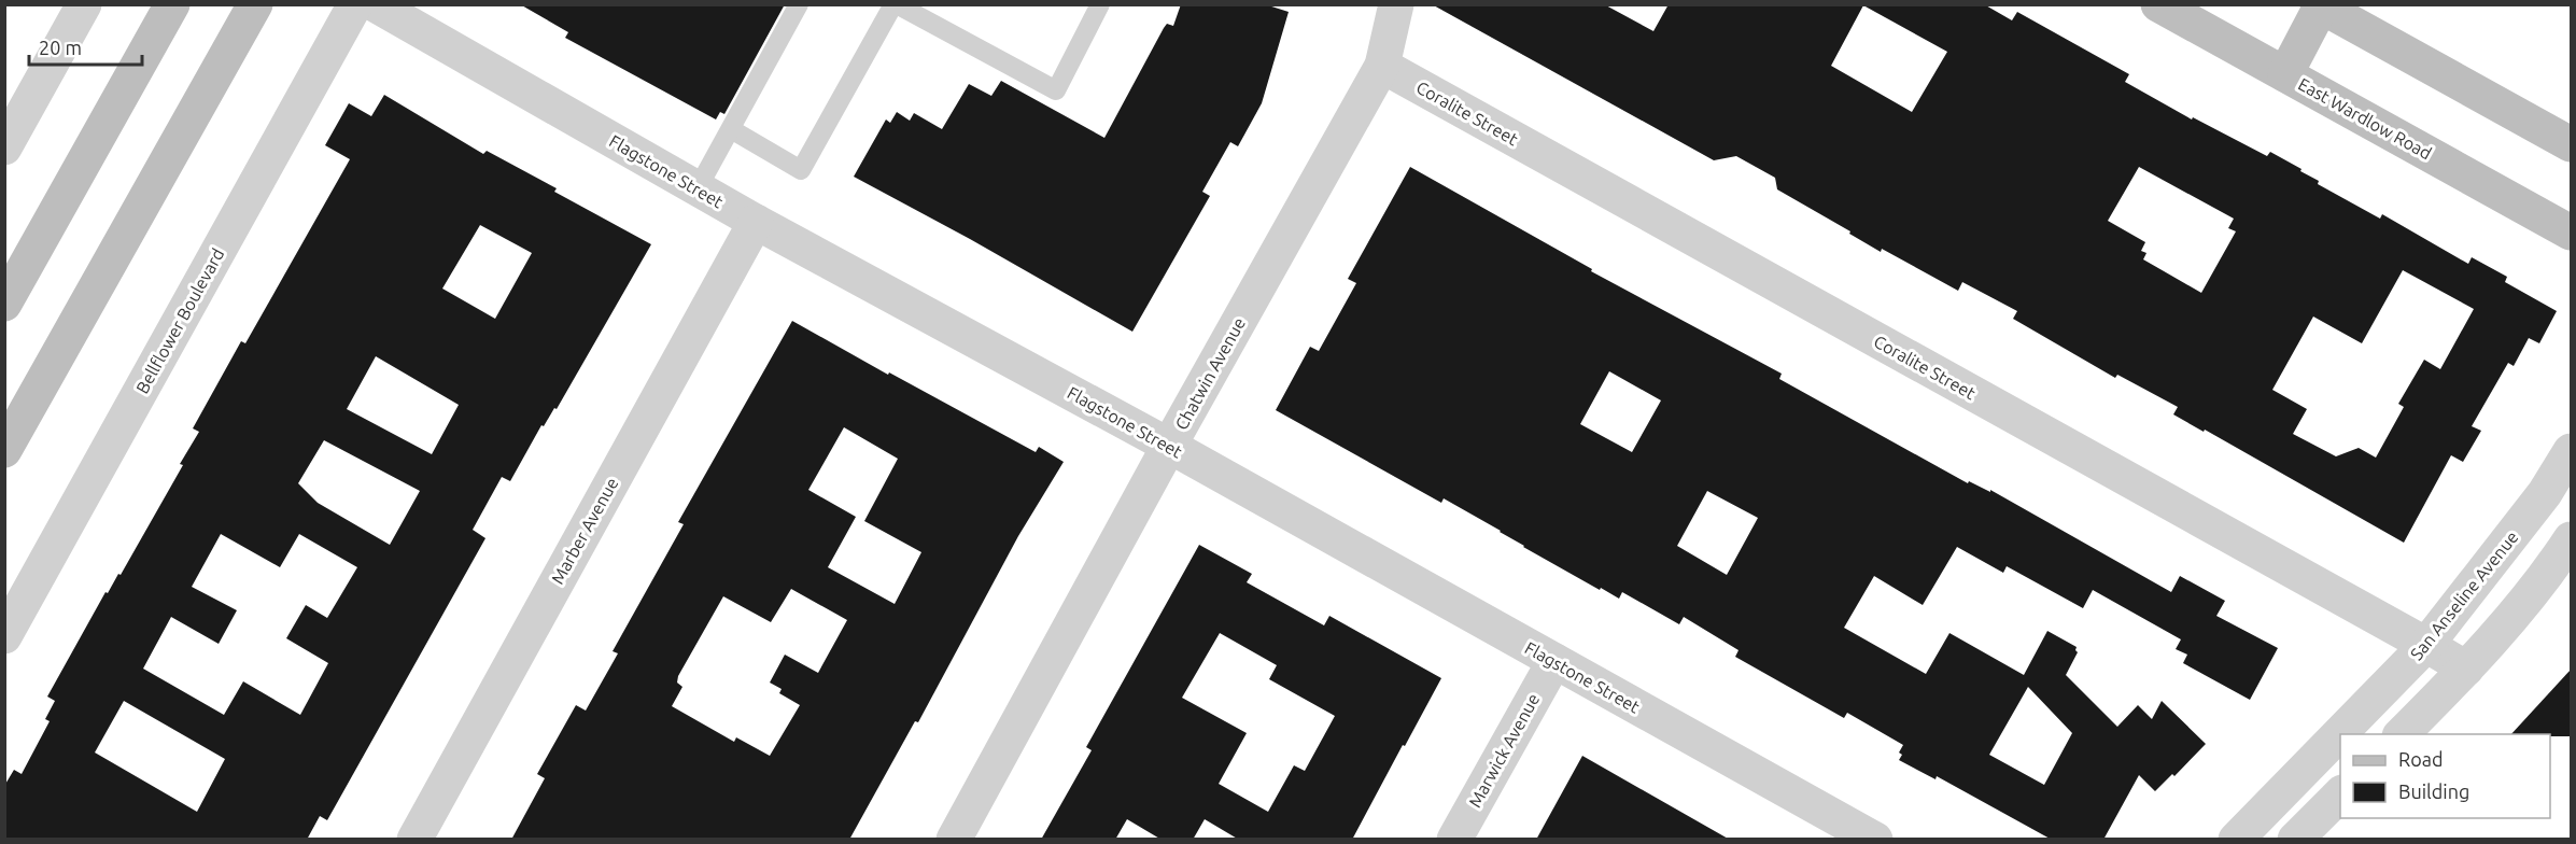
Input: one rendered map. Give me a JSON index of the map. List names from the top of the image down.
{
  "streets": {
    "main road": ["East Wardlow Road"],
    "street": [
      "Coralite Street",
      "Flagstone Street",
      "Bellflower Boulevard",
      "Chatwin Avenue",
      "Marber Avenue",
      "San Anseline Avenue",
      "Marwick Avenue"
    ]
  },
  "crossings": [
    ["Coralite Street", "Chatwin Avenue"],
    ["Coralite Street", "San Anseline Avenue"],
    ["Flagstone Street", "Chatwin Avenue"],
    ["Flagstone Street", "Marber Avenue"],
    ["Flagstone Street", "Marwick Avenue"]
  ],
  "legend": ["Road", "Building"],
  "scale_bar": "20 m"
}
